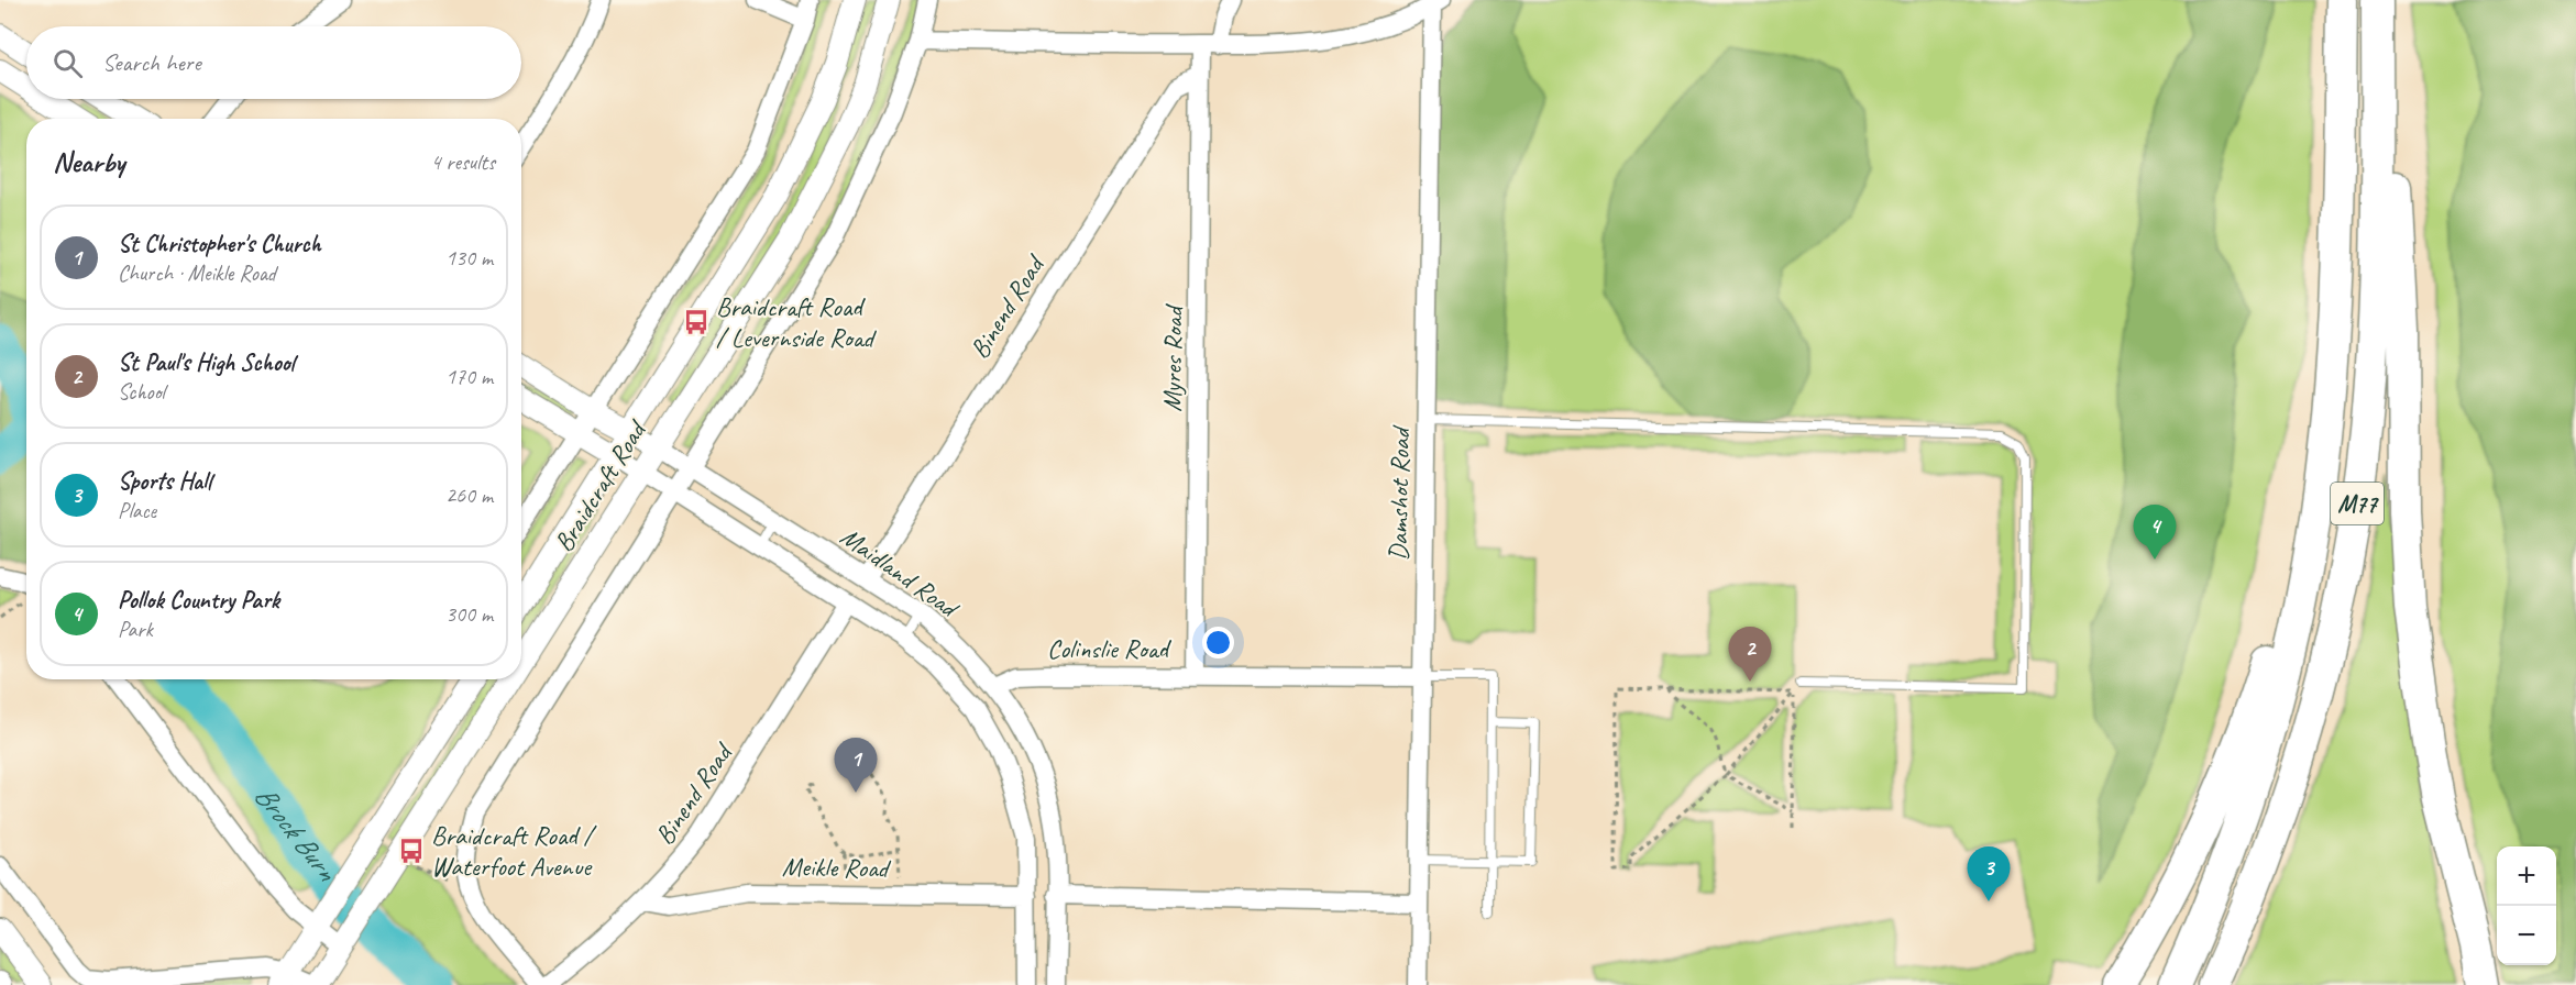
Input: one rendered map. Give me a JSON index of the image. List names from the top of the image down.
{
  "streets": {
    "highway": ["M77"],
    "street": [
      "Binend Road",
      "Myres Road",
      "Braidcraft Road",
      "Damshot Road",
      "Maidland Road",
      "Colinslie Road",
      "Meikle Road"
    ]
  },
  "crossings": [
    ["Binend Road", "Myres Road"],
    ["Binend Road", "Maidland Road"],
    ["Binend Road", "Meikle Road"],
    ["Myres Road", "Colinslie Road"],
    ["Braidcraft Road", "Maidland Road"],
    ["Damshot Road", "Colinslie Road"],
    ["Maidland Road", "Colinslie Road"],
    ["Maidland Road", "Meikle Road"]
  ],
  "water": ["Brock Burn"],
  "places": {
    "bus stop": ["Braidcraft Road / Levernside Road", "Braidcraft Road / Waterfoot Avenue"]
  },
  "page": {
    "search": "Search here",
    "heading": ["Nearby", "4 results"],
    "list": [
      {
        "mark": "1",
        "name": "St Christopher's Church",
        "note": "Church · Meikle Road",
        "value": "130 m"
      },
      {
        "mark": "2",
        "name": "St Paul's High School",
        "note": "School",
        "value": "170 m"
      },
      {
        "mark": "3",
        "name": "Sports Hall",
        "note": "Place",
        "value": "260 m"
      },
      {
        "mark": "4",
        "name": "Pollok Country Park",
        "note": "Park",
        "value": "300 m"
      }
    ],
    "pins": [
      "4",
      "2",
      "1",
      "3"
    ],
    "map_buttons": ["+", "−"]
  }
}
